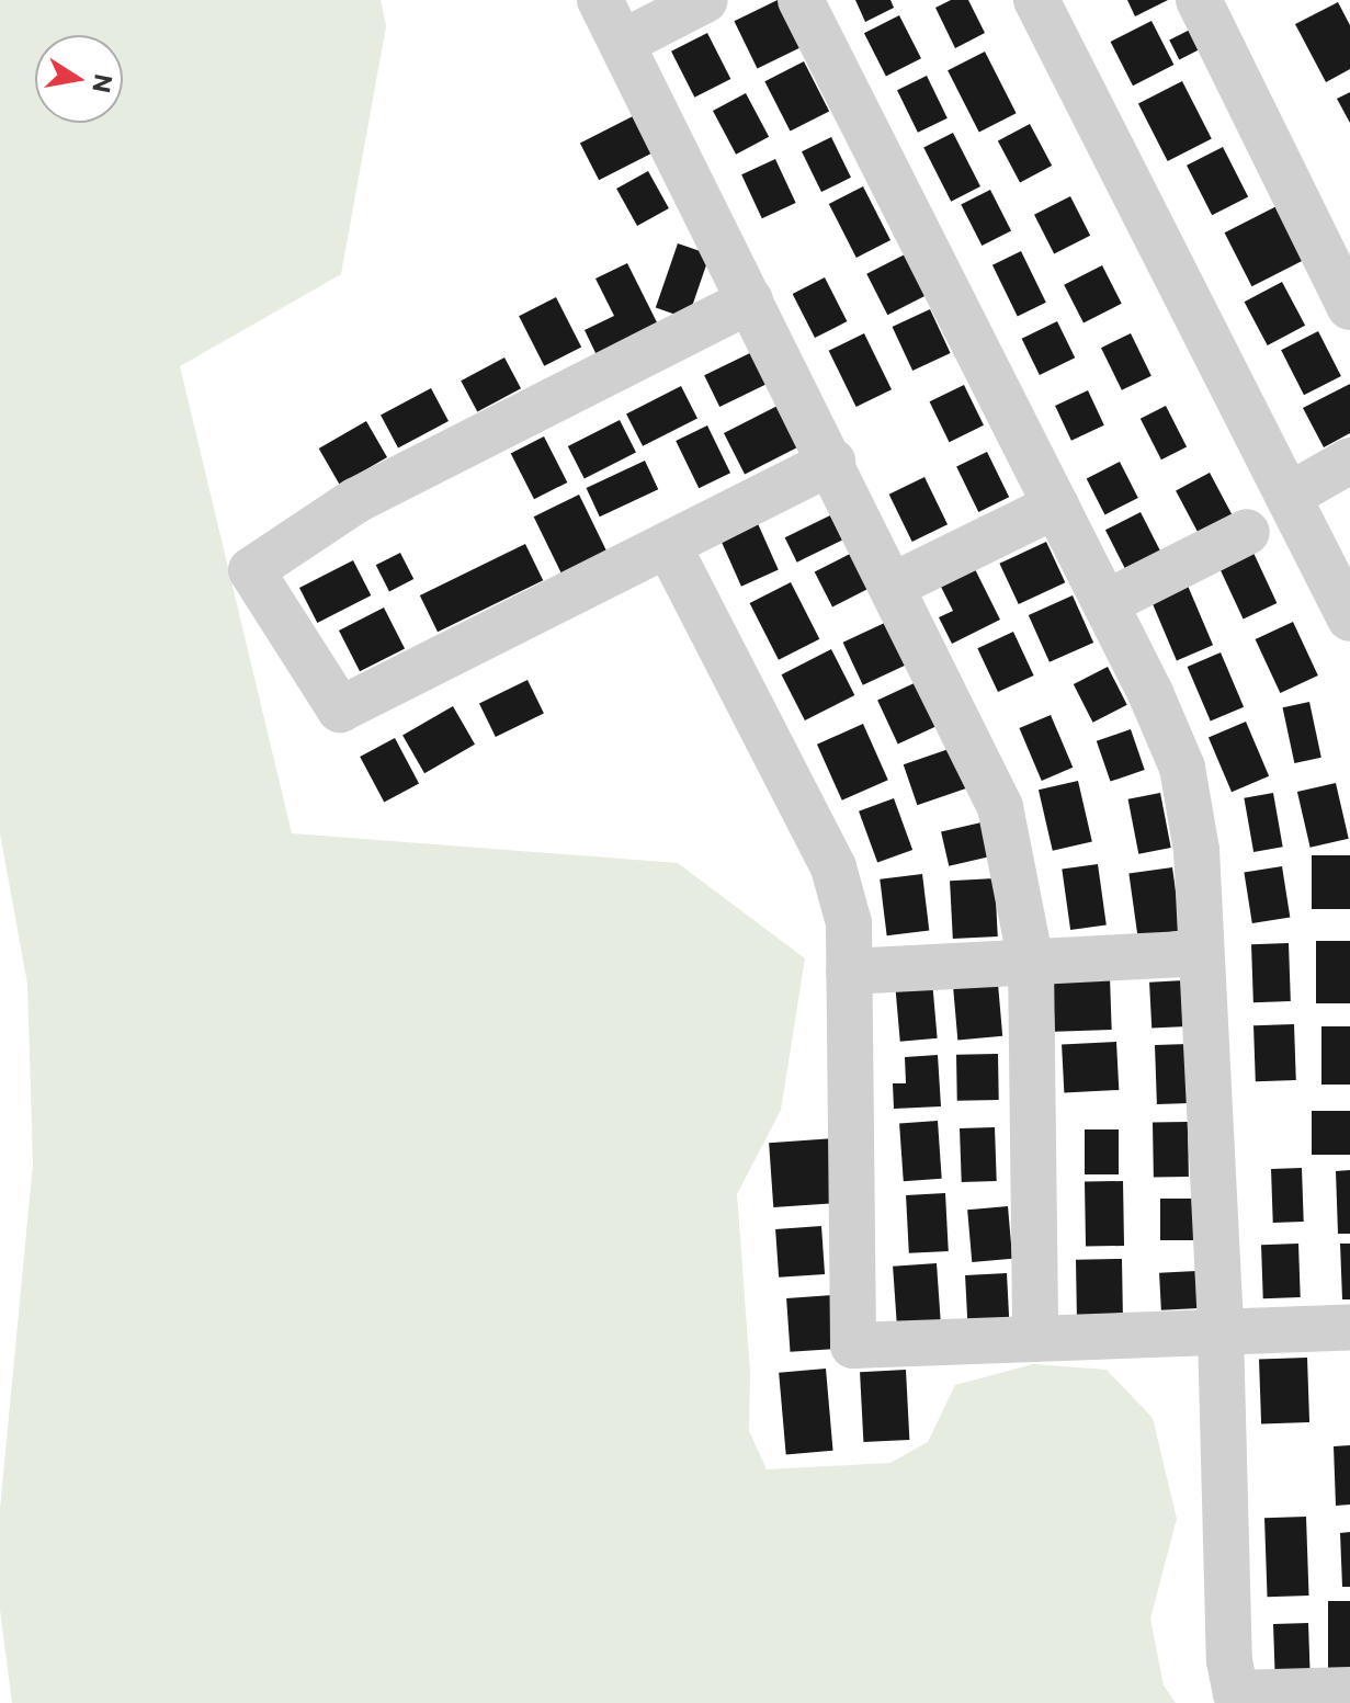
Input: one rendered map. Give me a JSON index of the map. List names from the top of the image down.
{
  "north": "right"
}
